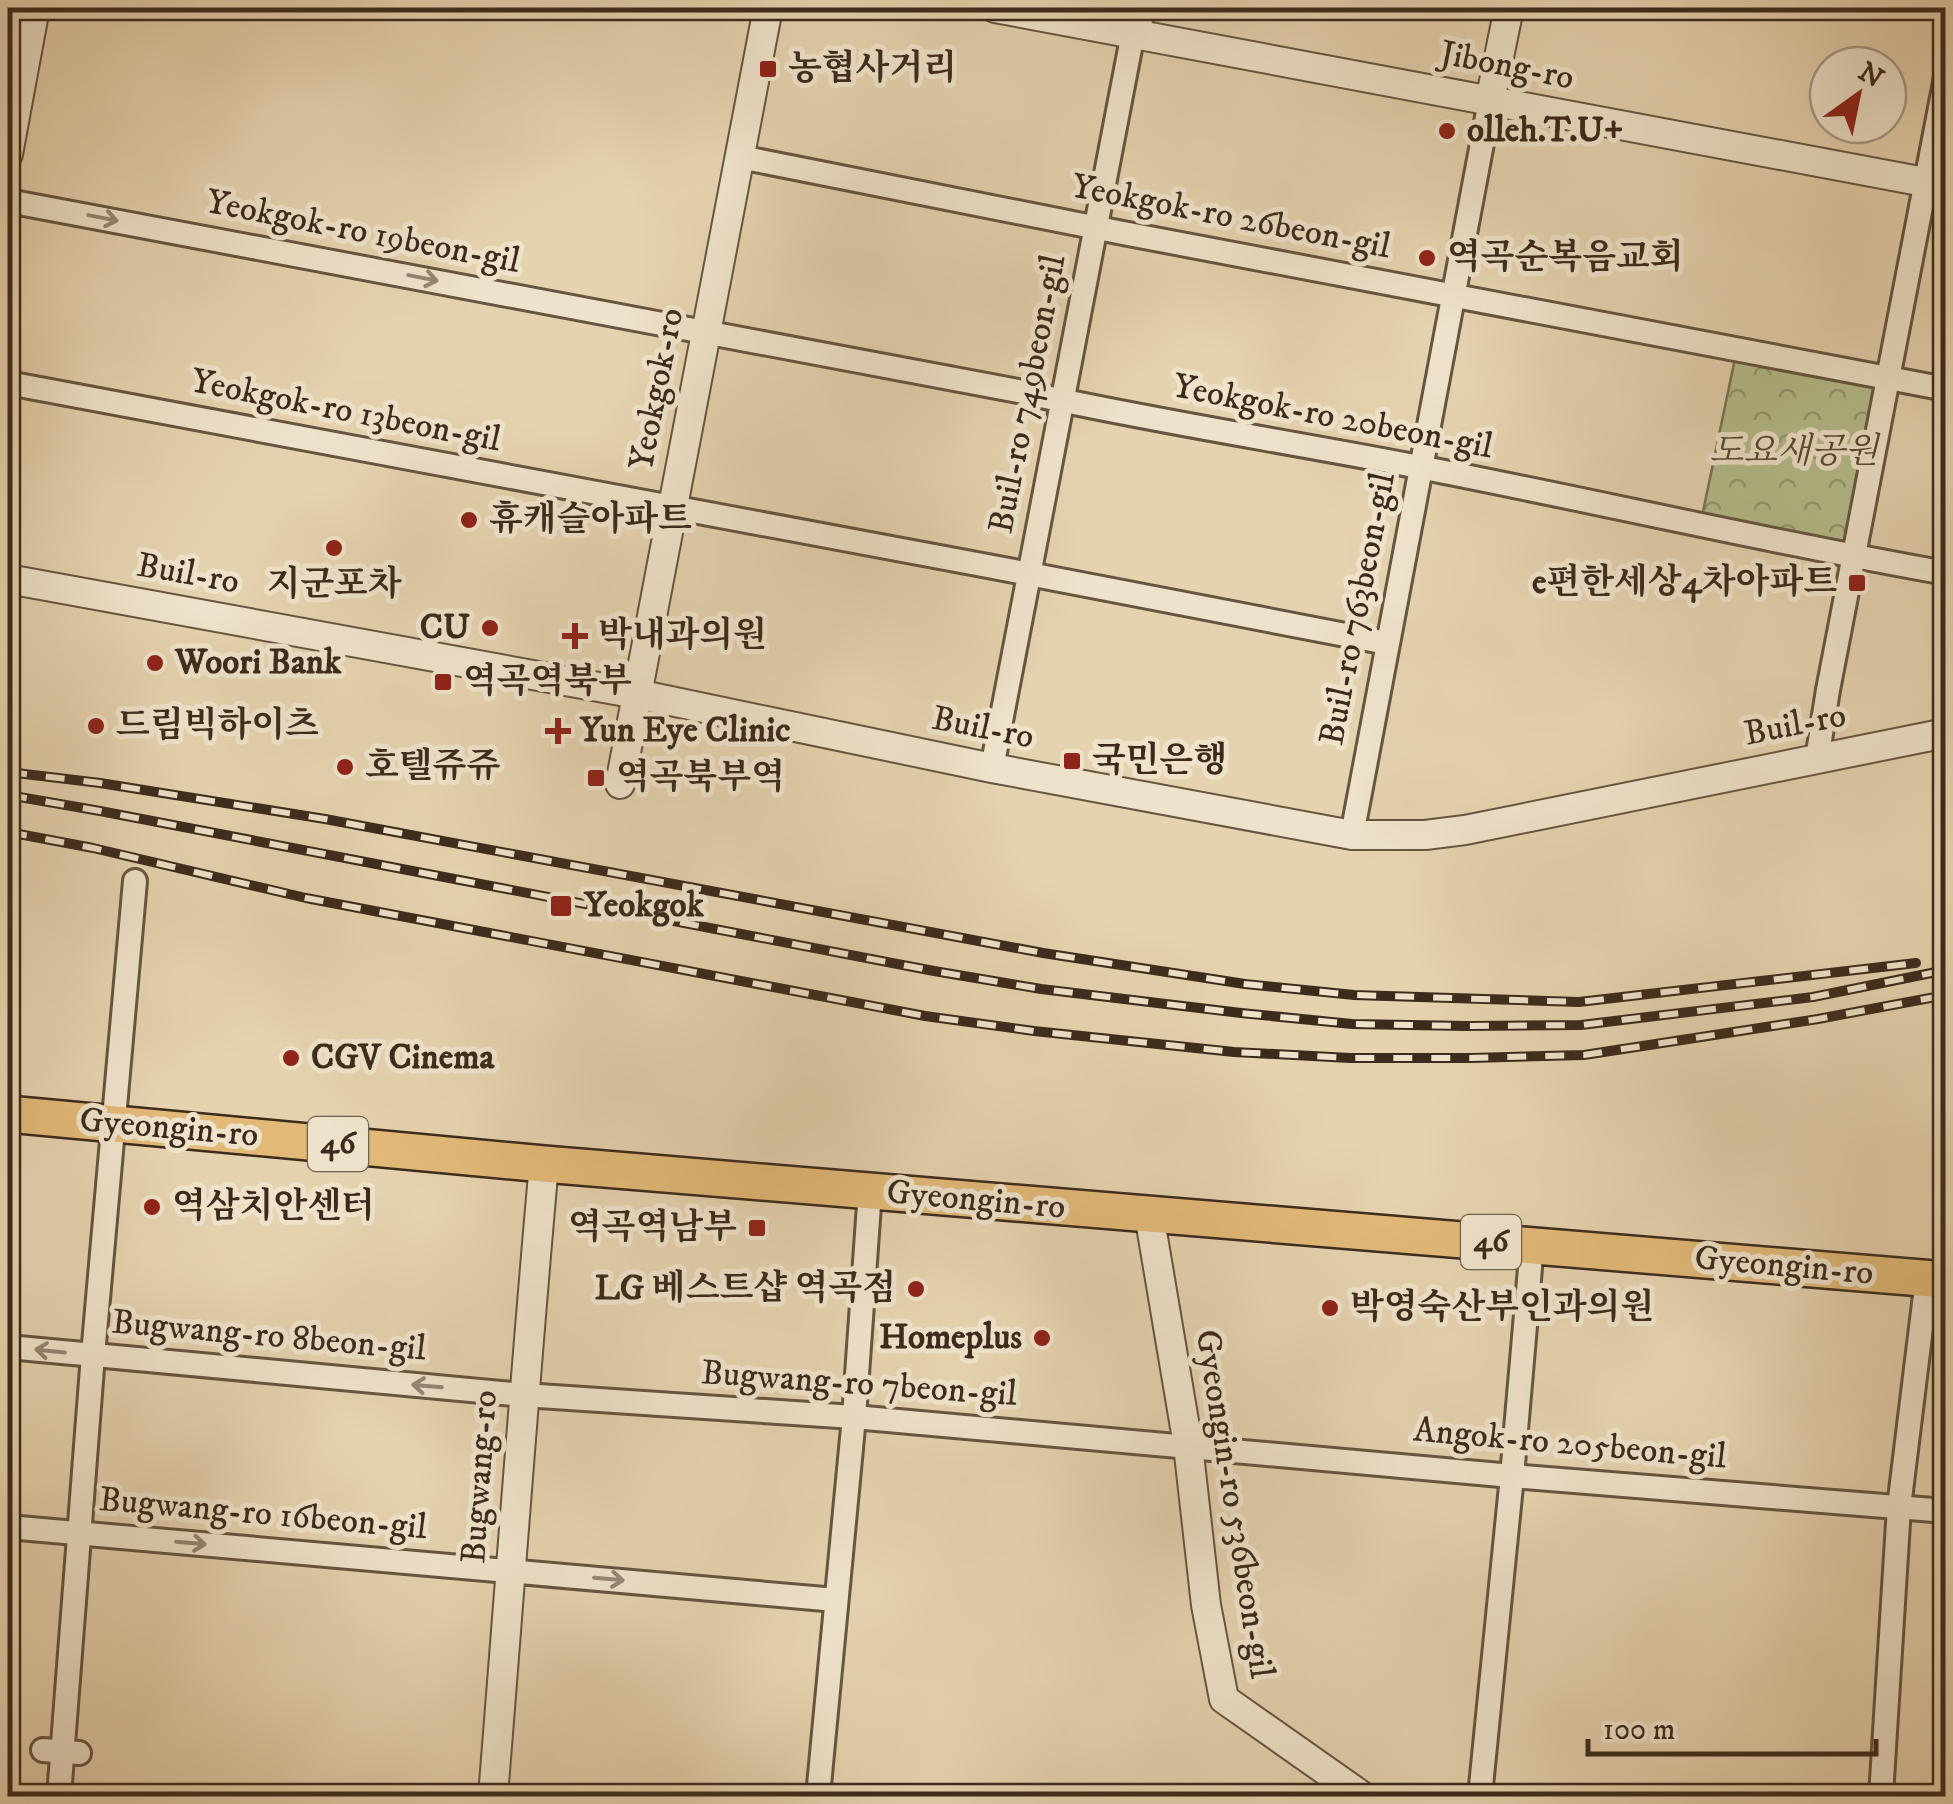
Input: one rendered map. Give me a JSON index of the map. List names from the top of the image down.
{
  "streets": {
    "main road": ["Gyeongin-ro", "46"],
    "street": [
      "Jibong-ro",
      "Yeokgok-ro 26beon-gil",
      "Yeokgok-ro 19beon-gil",
      "Yeokgok-ro",
      "Buil-ro 749beon-gil",
      "Yeokgok-ro 13beon-gil",
      "Yeokgok-ro 20beon-gil",
      "Buil-ro",
      "Buil-ro 763beon-gil",
      "Bugwang-ro 8beon-gil",
      "Bugwang-ro 7beon-gil",
      "Angok-ro 205beon-gil",
      "Bugwang-ro",
      "Gyeongin-ro 536beon-gil",
      "Bugwang-ro 16beon-gil"
    ]
  },
  "crossings": [
    ["Jibong-ro", "Buil-ro 749beon-gil"],
    ["Jibong-ro", "Buil-ro 763beon-gil"],
    ["Yeokgok-ro 26beon-gil", "Yeokgok-ro"],
    ["Yeokgok-ro 26beon-gil", "Buil-ro 749beon-gil"],
    ["Yeokgok-ro 26beon-gil", "Buil-ro 763beon-gil"],
    ["Yeokgok-ro 19beon-gil", "Yeokgok-ro"],
    ["Yeokgok-ro 19beon-gil", "Yeokgok-ro 20beon-gil"],
    ["Yeokgok-ro", "Yeokgok-ro 13beon-gil"],
    ["Yeokgok-ro", "Yeokgok-ro 20beon-gil"],
    ["Yeokgok-ro", "Buil-ro"],
    ["Buil-ro 749beon-gil", "Yeokgok-ro 13beon-gil"],
    ["Buil-ro 749beon-gil", "Yeokgok-ro 20beon-gil"],
    ["Buil-ro 749beon-gil", "Buil-ro"],
    ["Yeokgok-ro 13beon-gil", "Buil-ro 763beon-gil"],
    ["Yeokgok-ro 20beon-gil", "Buil-ro 763beon-gil"],
    ["Buil-ro", "Buil-ro 763beon-gil"],
    ["Gyeongin-ro", "Bugwang-ro"],
    ["Gyeongin-ro", "Gyeongin-ro 536beon-gil"],
    ["Bugwang-ro 8beon-gil", "Bugwang-ro 7beon-gil"],
    ["Bugwang-ro 8beon-gil", "Bugwang-ro"],
    ["Bugwang-ro 7beon-gil", "Angok-ro 205beon-gil"],
    ["Bugwang-ro 7beon-gil", "Bugwang-ro"],
    ["Bugwang-ro 7beon-gil", "Gyeongin-ro 536beon-gil"],
    ["Angok-ro 205beon-gil", "Gyeongin-ro 536beon-gil"],
    ["Bugwang-ro", "Bugwang-ro 16beon-gil"]
  ],
  "one_way": ["Yeokgok-ro 19beon-gil", "Bugwang-ro 8beon-gil", "Bugwang-ro 16beon-gil"],
  "parks": ["도요새공원"],
  "places": {
    "transit": [
      "농협사거리",
      "e편한세상4차아파트",
      "역곡역북부",
      "국민은행",
      "역곡북부역",
      "Yeokgok",
      "역곡역남부"
    ],
    "other": [
      "olleh.T.U+",
      "역곡순복음교회",
      "휴캐슬아파트",
      "지군포차",
      "CU",
      "Woori Bank",
      "드림빅하이츠",
      "호텔쥬쥬",
      "CGV Cinema",
      "역삼치안센터",
      "LG 베스트샵 역곡점",
      "박영숙산부인과의원",
      "Homeplus"
    ],
    "health": ["박내과의원", "Yun Eye Clinic"]
  },
  "scale_bar": "100 m",
  "north": "top right"
}
